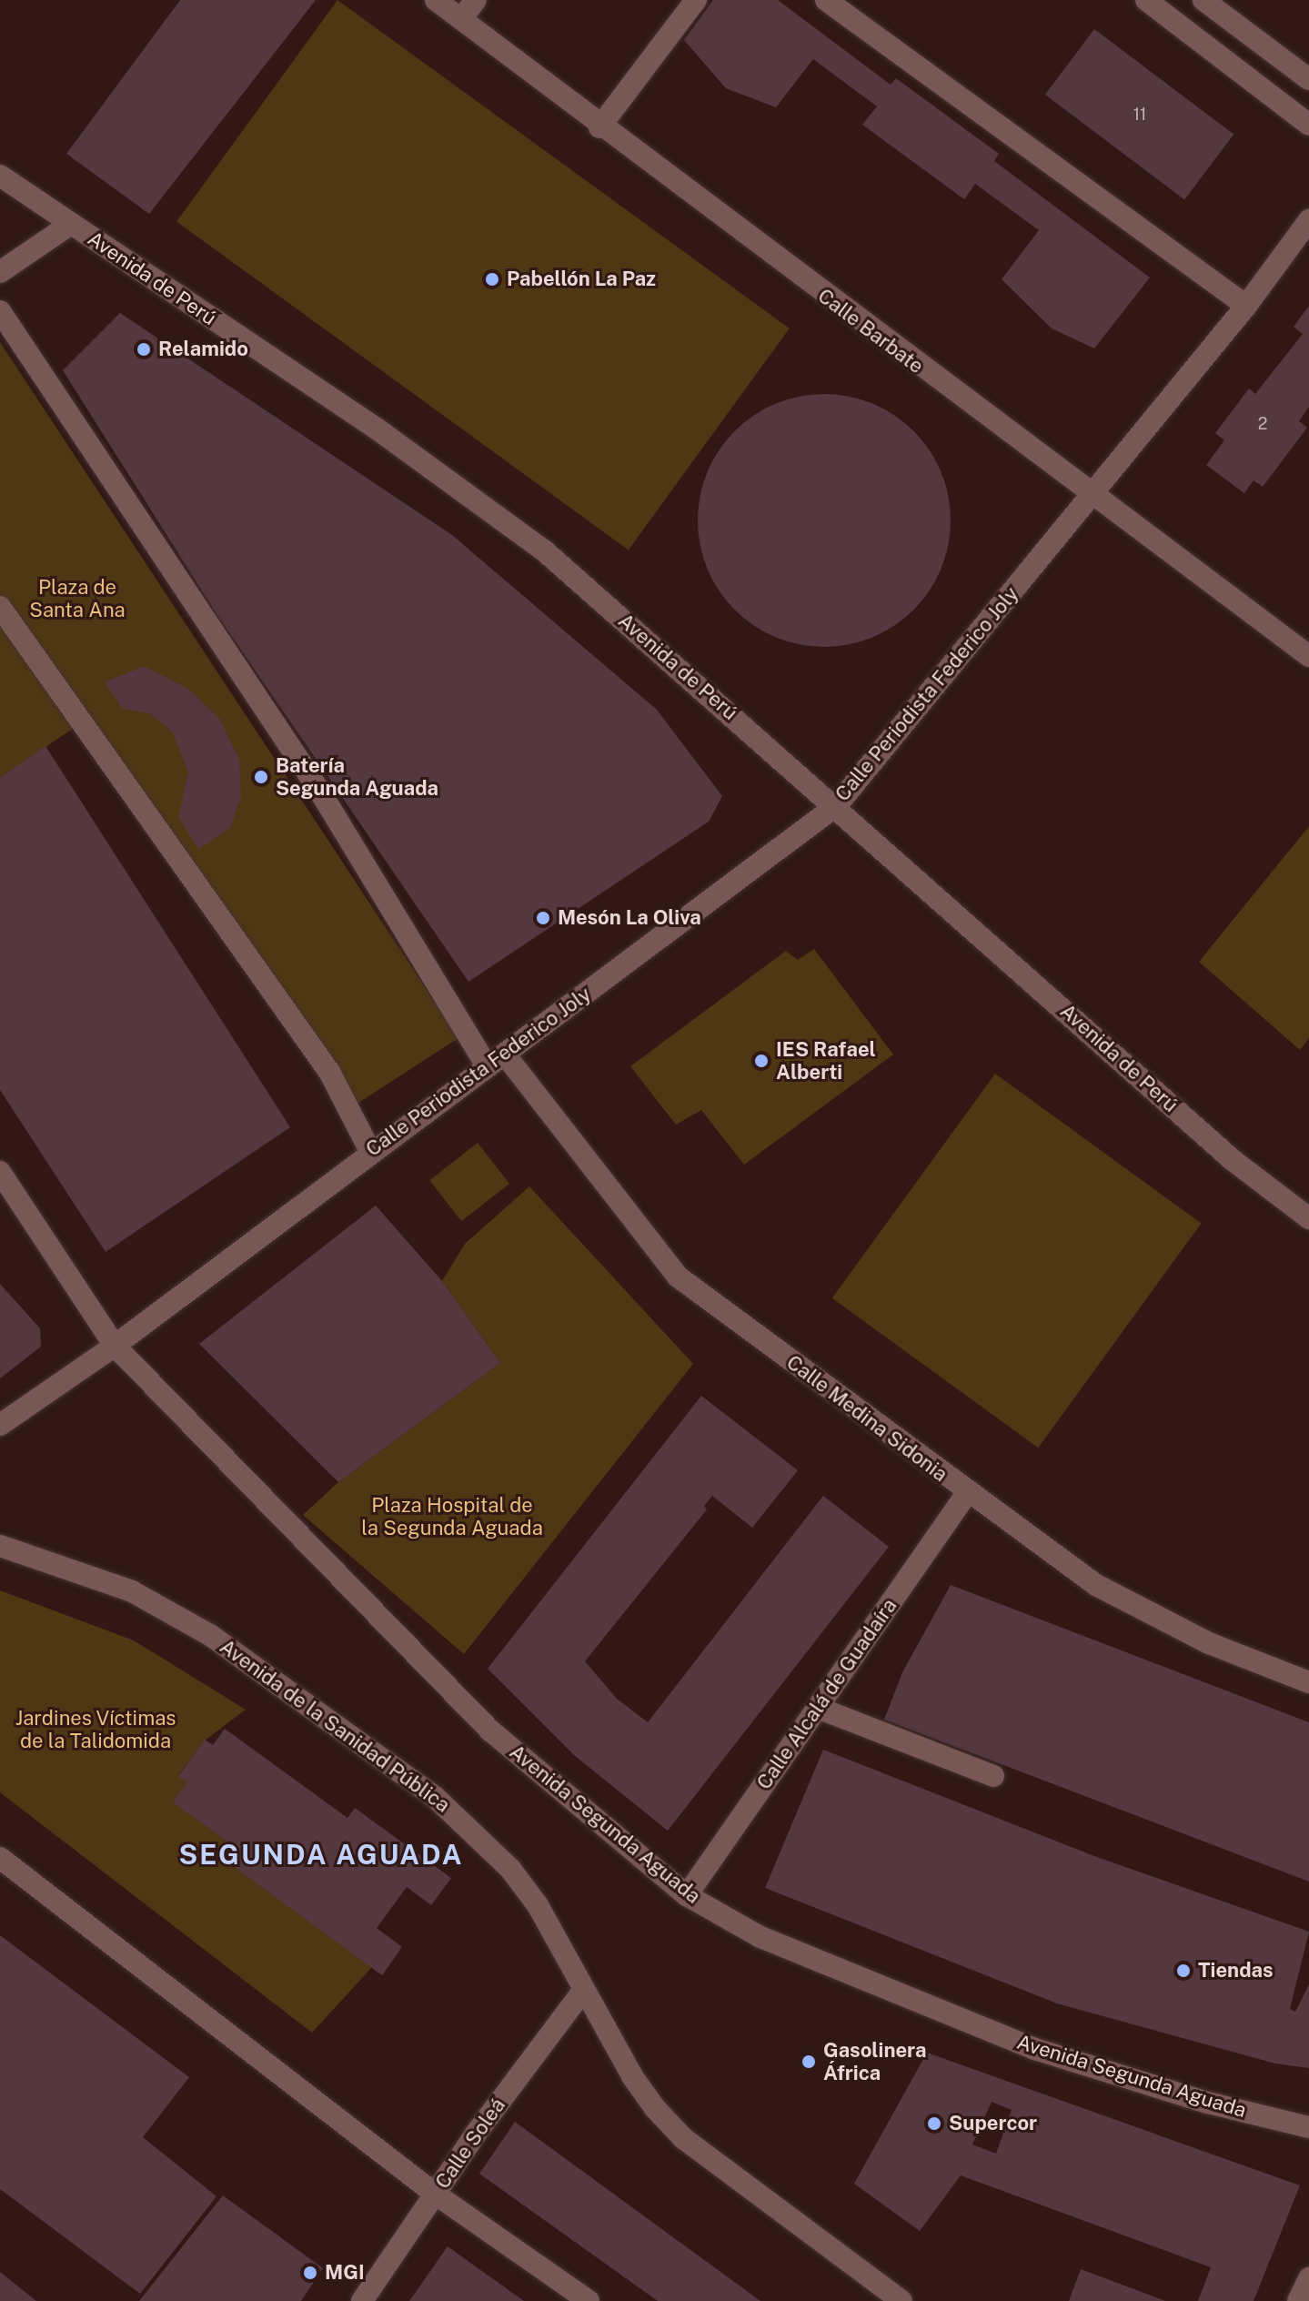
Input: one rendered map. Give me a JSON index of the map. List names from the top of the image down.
{
  "streets": {
    "street": [
      "Avenida de Perú",
      "Calle Barbate",
      "Calle Periodista Federico Joly",
      "Calle Medina Sidonia",
      "Calle Alcalá de Guadaíra",
      "Avenida de la Sanidad Pública",
      "Avenida Segunda Aguada",
      "Calle Soleá"
    ]
  },
  "crossings": [
    ["Avenida de Perú", "Calle Periodista Federico Joly"],
    ["Calle Barbate", "Calle Periodista Federico Joly"],
    ["Calle Periodista Federico Joly", "Calle Medina Sidonia"],
    ["Calle Periodista Federico Joly", "Avenida Segunda Aguada"],
    ["Calle Medina Sidonia", "Calle Alcalá de Guadaíra"],
    ["Calle Alcalá de Guadaíra", "Avenida Segunda Aguada"],
    ["Avenida de la Sanidad Pública", "Calle Soleá"]
  ],
  "districts": ["SEGUNDA AGUADA"],
  "parks": ["Plaza de Santa Ana", "Plaza Hospital de la Segunda Aguada", "Jardines Víctimas de la Talidomida"],
  "places": [
    "Pabellón La Paz",
    "Relamido",
    "Batería Segunda Aguada",
    "Mesón La Oliva",
    "IES Rafael Alberti",
    "Tiendas",
    "Gasolinera África",
    "Supercor",
    "MGI"
  ],
  "house_numbers": ["11", "2"]
}
